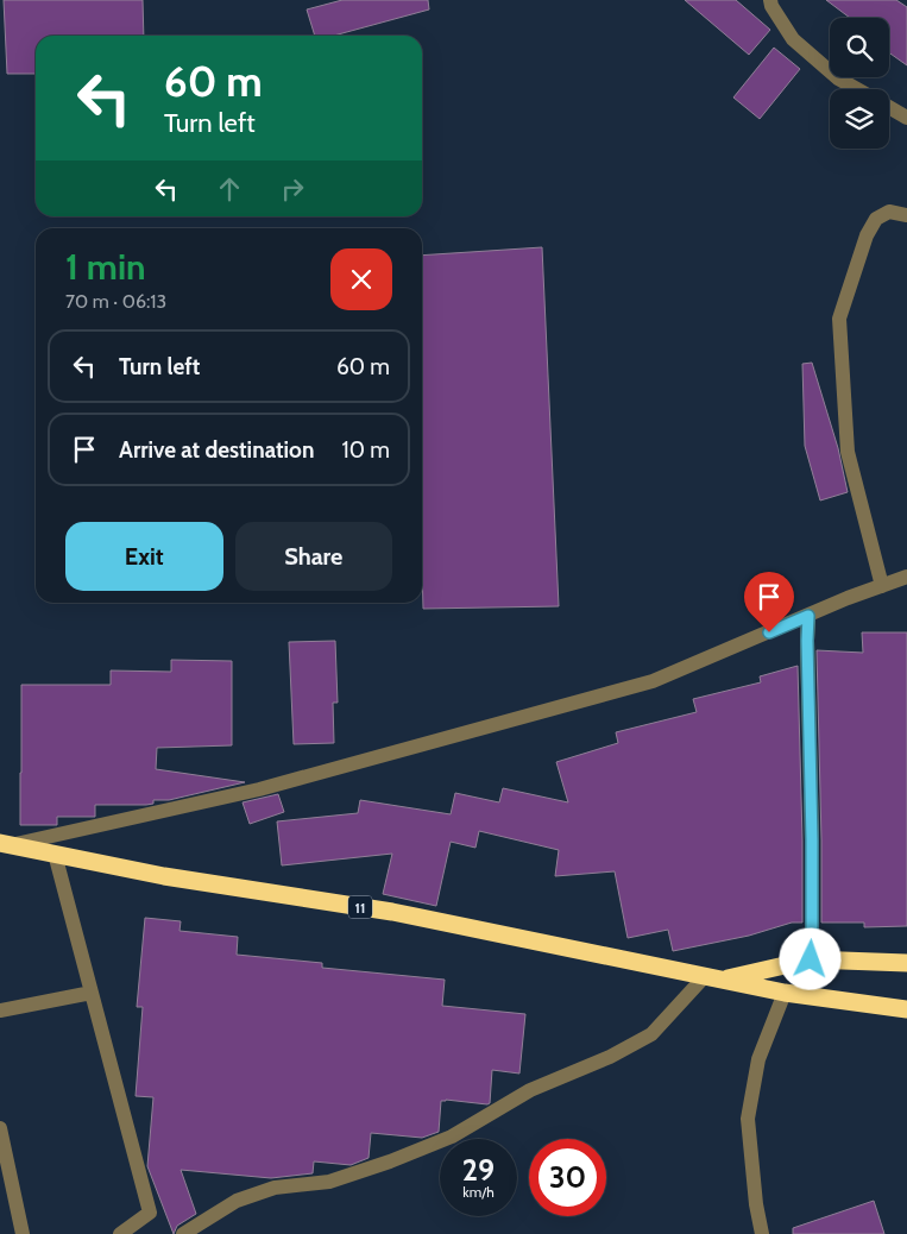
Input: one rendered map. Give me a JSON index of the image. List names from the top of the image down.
{
  "streets": {
    "highway": ["11"]
  },
  "page": {
    "turn": ["60 m", "Turn left"],
    "heading": ["1 min", "70 m · 06:13"],
    "list": [
      {
        "name": "Turn left",
        "value": "60 m"
      },
      {
        "name": "Arrive at destination",
        "value": "10 m"
      }
    ],
    "buttons": ["Exit", "Share"],
    "speed": "29 km/h",
    "limit": "30"
  }
}
